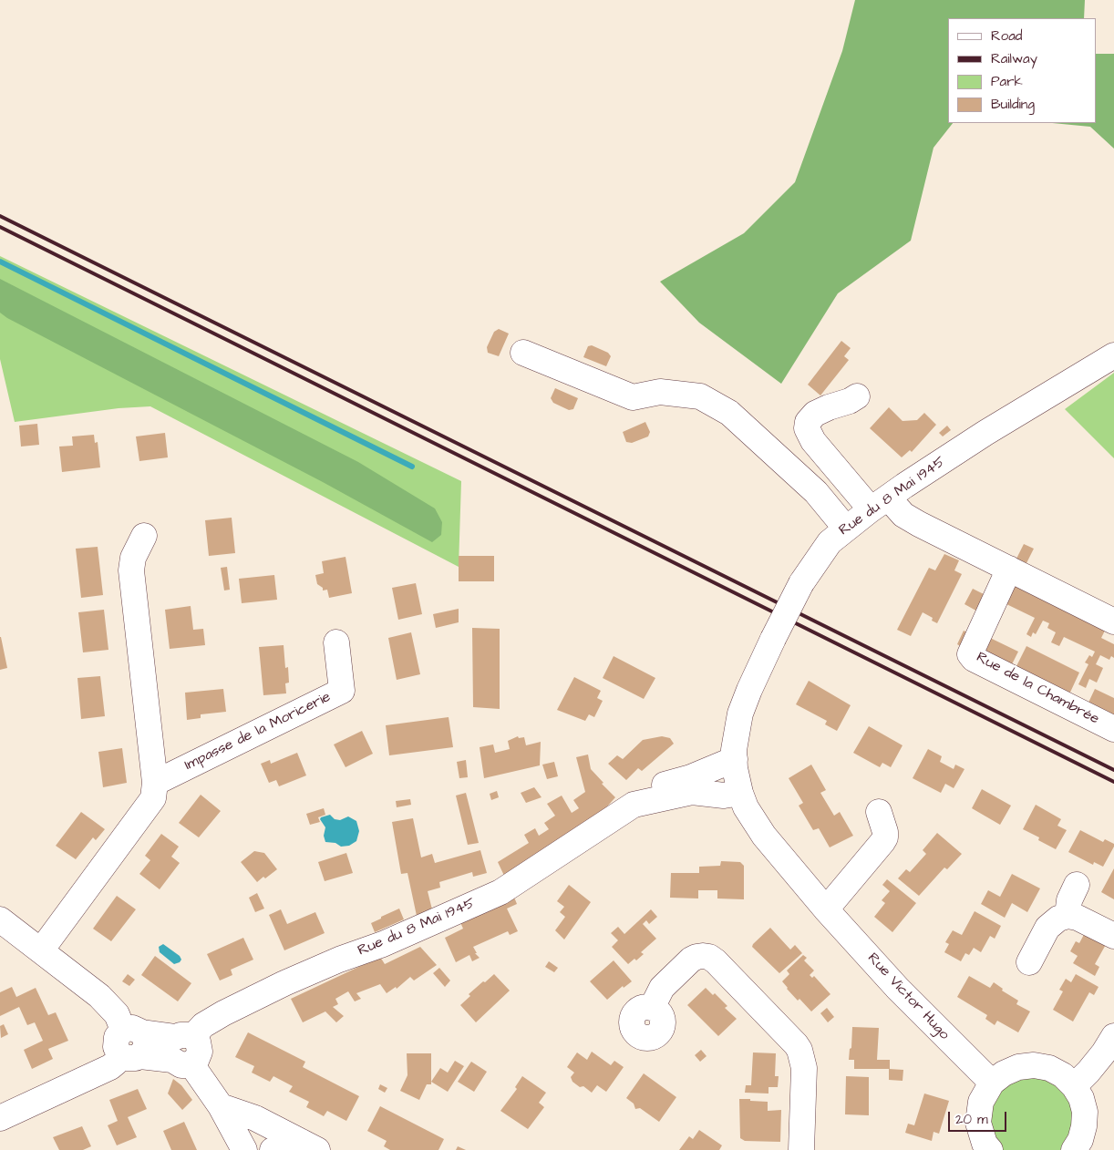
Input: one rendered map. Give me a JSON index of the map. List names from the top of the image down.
{
  "streets": {
    "street": [
      "Rue du 8 Mai 1945",
      "Rue de la Chambrée",
      "Impasse de la Moricerie",
      "Rue Victor Hugo"
    ]
  },
  "crossings": [
    ["Rue du 8 Mai 1945", "Rue Victor Hugo"]
  ],
  "legend": [
    "Road",
    "Railway",
    "Park",
    "Building"
  ],
  "scale_bar": "20 m"
}
